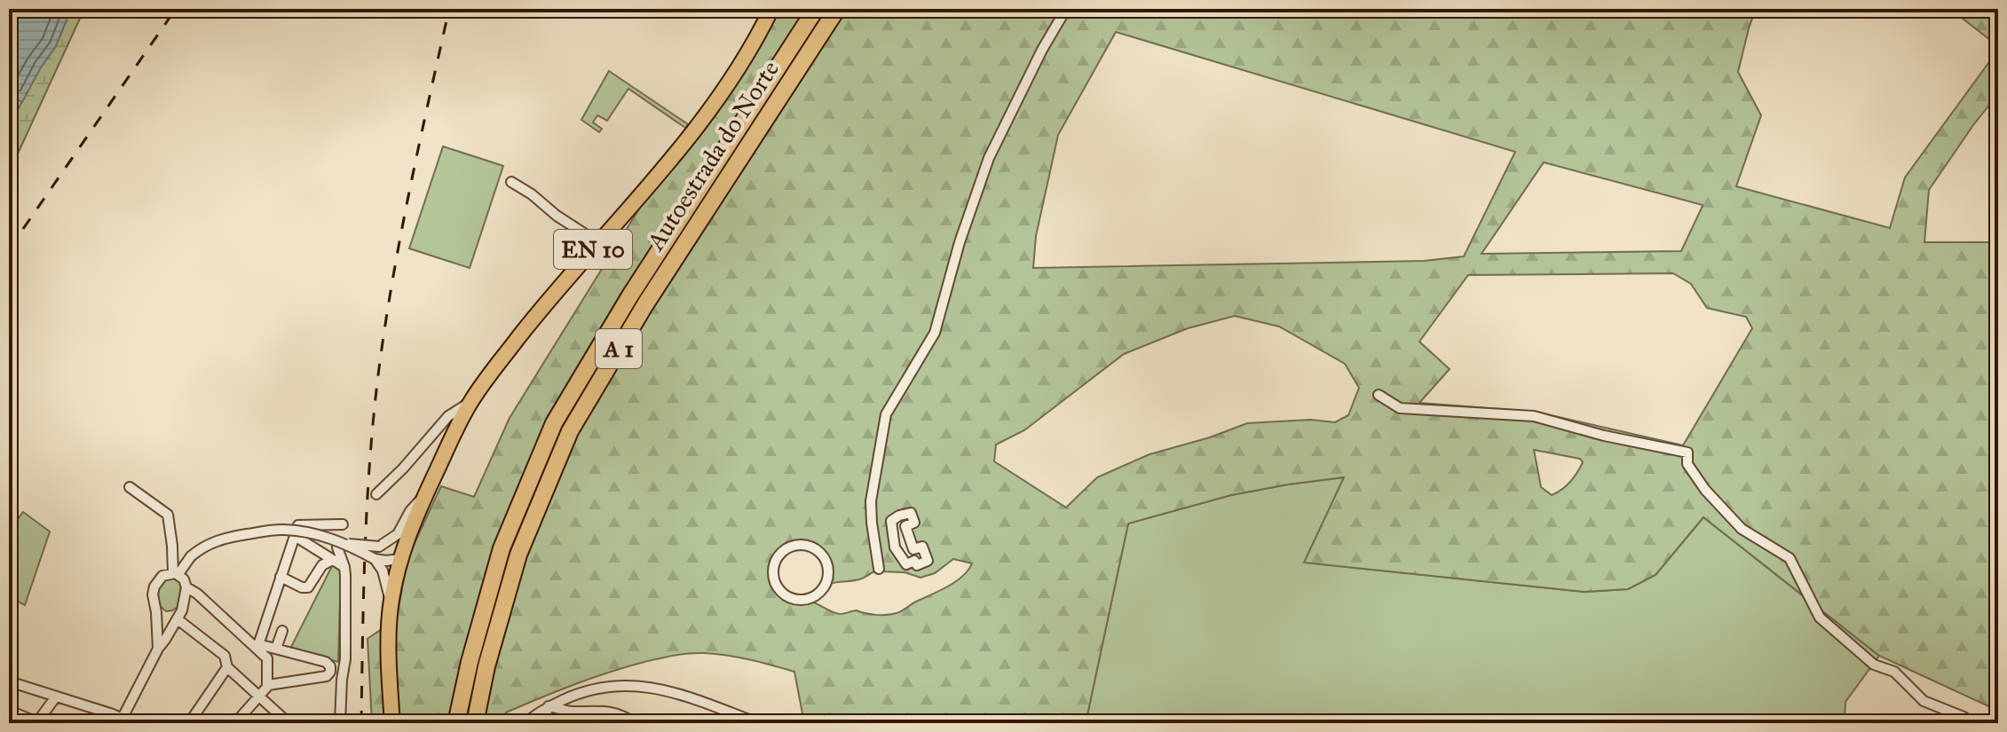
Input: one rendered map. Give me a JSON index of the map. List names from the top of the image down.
{
  "streets": {
    "highway": ["Autoestrada do Norte", "A 1"],
    "main road": ["EN 10"]
  }
}
